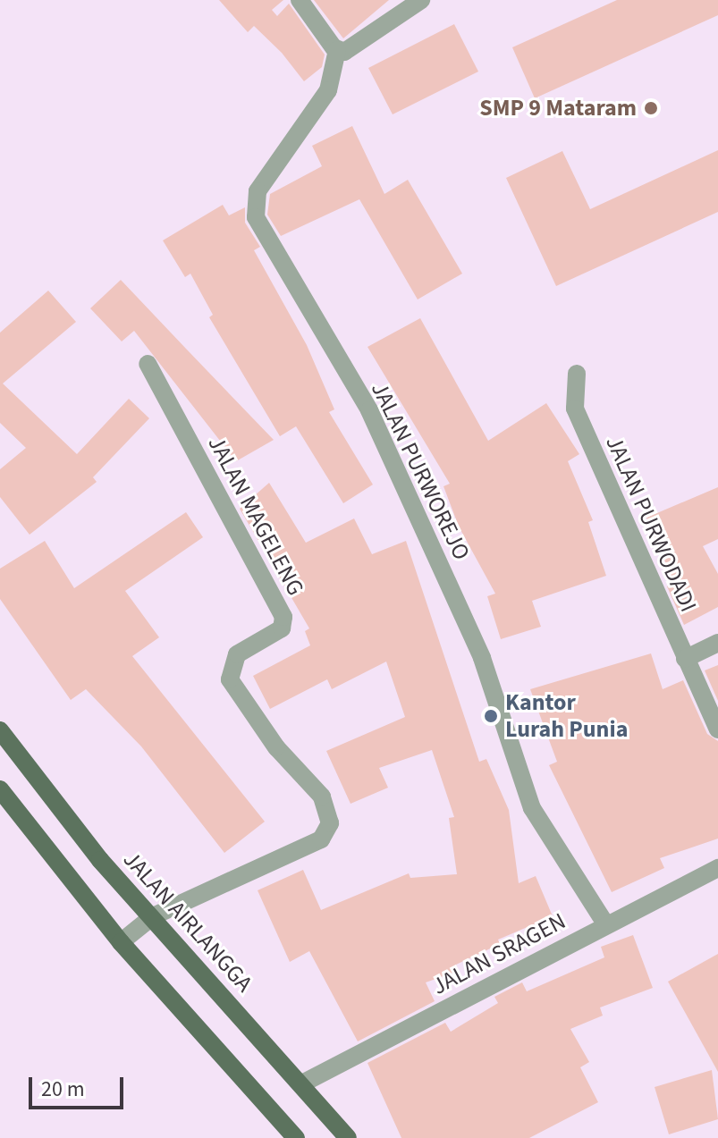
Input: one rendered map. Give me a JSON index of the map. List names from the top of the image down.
{
  "streets": {
    "main road": ["JALAN AIRLANGGA"],
    "street": [
      "JALAN PURWOREJO",
      "JALAN MAGELENG",
      "JALAN PURWODADI",
      "JALAN SRAGEN"
    ]
  },
  "crossings": [
    ["JALAN PURWOREJO", "JALAN SRAGEN"],
    ["JALAN MAGELENG", "JALAN AIRLANGGA"],
    ["JALAN AIRLANGGA", "JALAN SRAGEN"]
  ],
  "places": ["SMP 9 Mataram", "Kantor Lurah Punia"],
  "scale_bar": "20 m"
}
